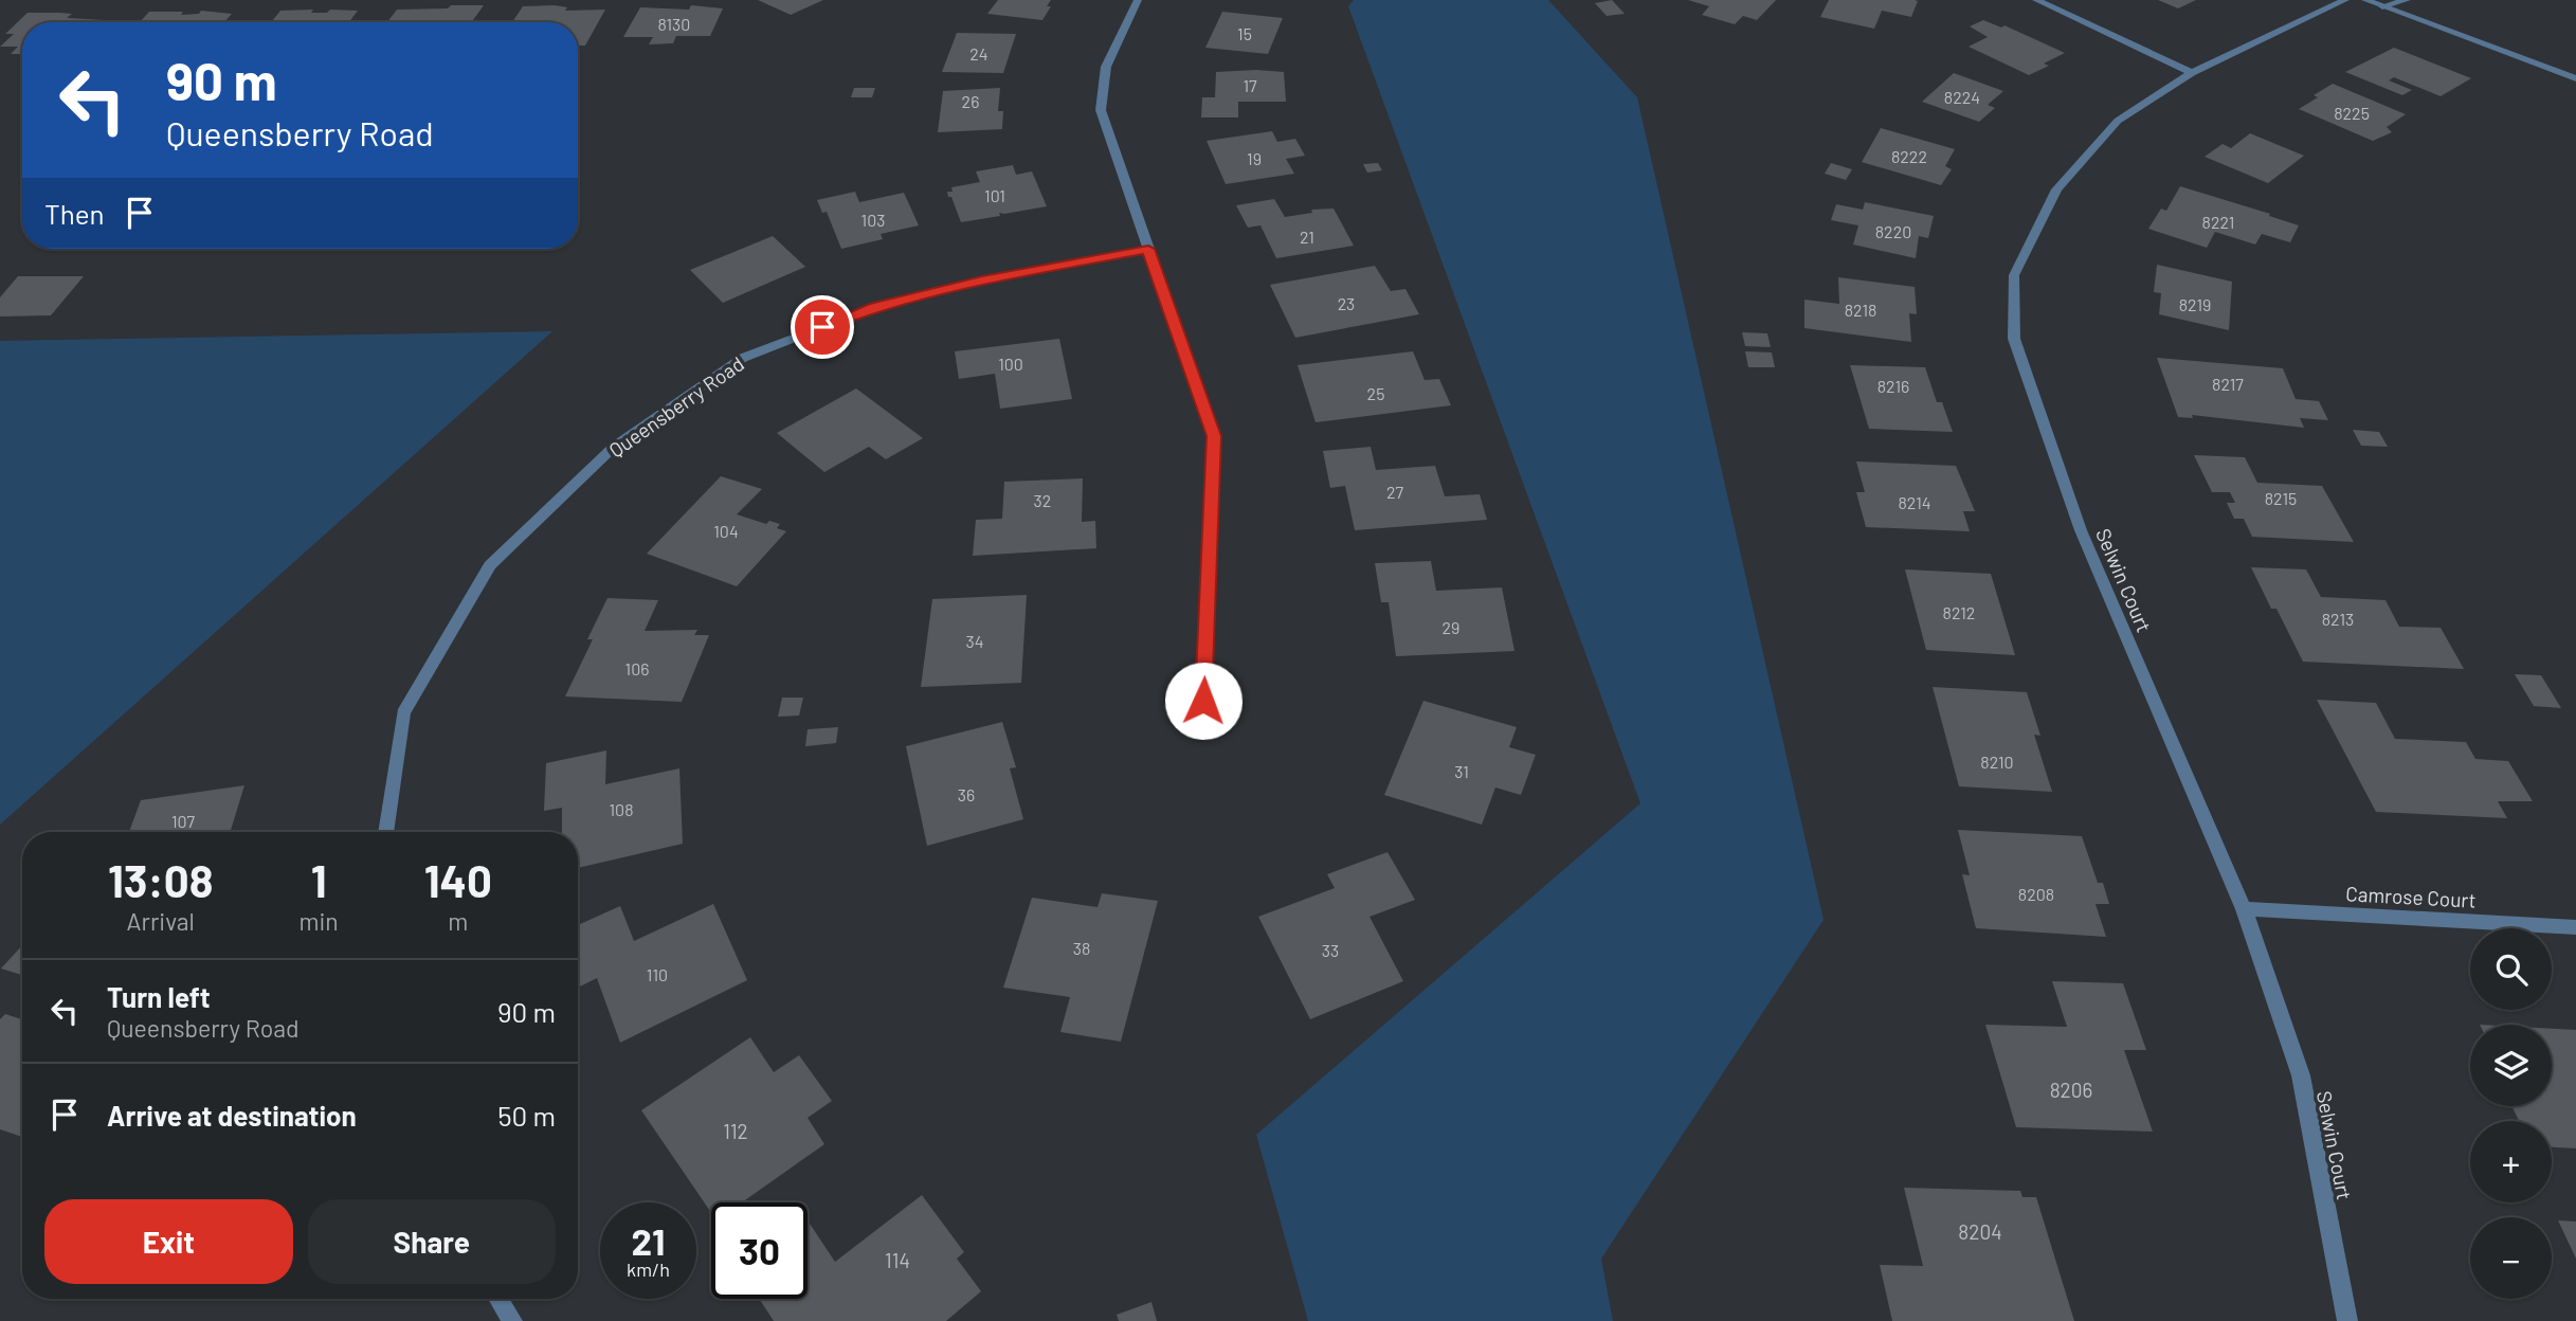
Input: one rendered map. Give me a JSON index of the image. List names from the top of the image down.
{
  "streets": {
    "street": ["Queensberry Road", "Selwin Court", "Camrose Court"]
  },
  "crossings": [
    ["Selwin Court", "Camrose Court"]
  ],
  "house_numbers": [
    "8130",
    "15",
    "24",
    "17",
    "8224",
    "26",
    "8225",
    "8222",
    "19",
    "101",
    "103",
    "8221",
    "8220",
    "21",
    "23",
    "8219",
    "8218",
    "100",
    "8217",
    "8216",
    "25",
    "27",
    "8215",
    "32",
    "8214",
    "104",
    "8212",
    "8213",
    "29",
    "34",
    "106",
    "8210",
    "31",
    "36",
    "108",
    "107",
    "8208",
    "38",
    "33",
    "110",
    "8206",
    "112",
    "8204",
    "114"
  ],
  "page": {
    "turn": ["90 m", "Queensberry Road"],
    "then": "Then",
    "eta": [
      "13:08",
      "Arrival",
      "1",
      "min",
      "140",
      "m"
    ],
    "map_buttons": ["+", "−"],
    "list": [
      {
        "name": "Turn left",
        "note": "Queensberry Road",
        "value": "90 m"
      },
      {
        "name": "Arrive at destination",
        "value": "50 m"
      }
    ],
    "buttons": ["Exit", "Share"],
    "speed": "21 km/h",
    "limit": "30"
  }
}
